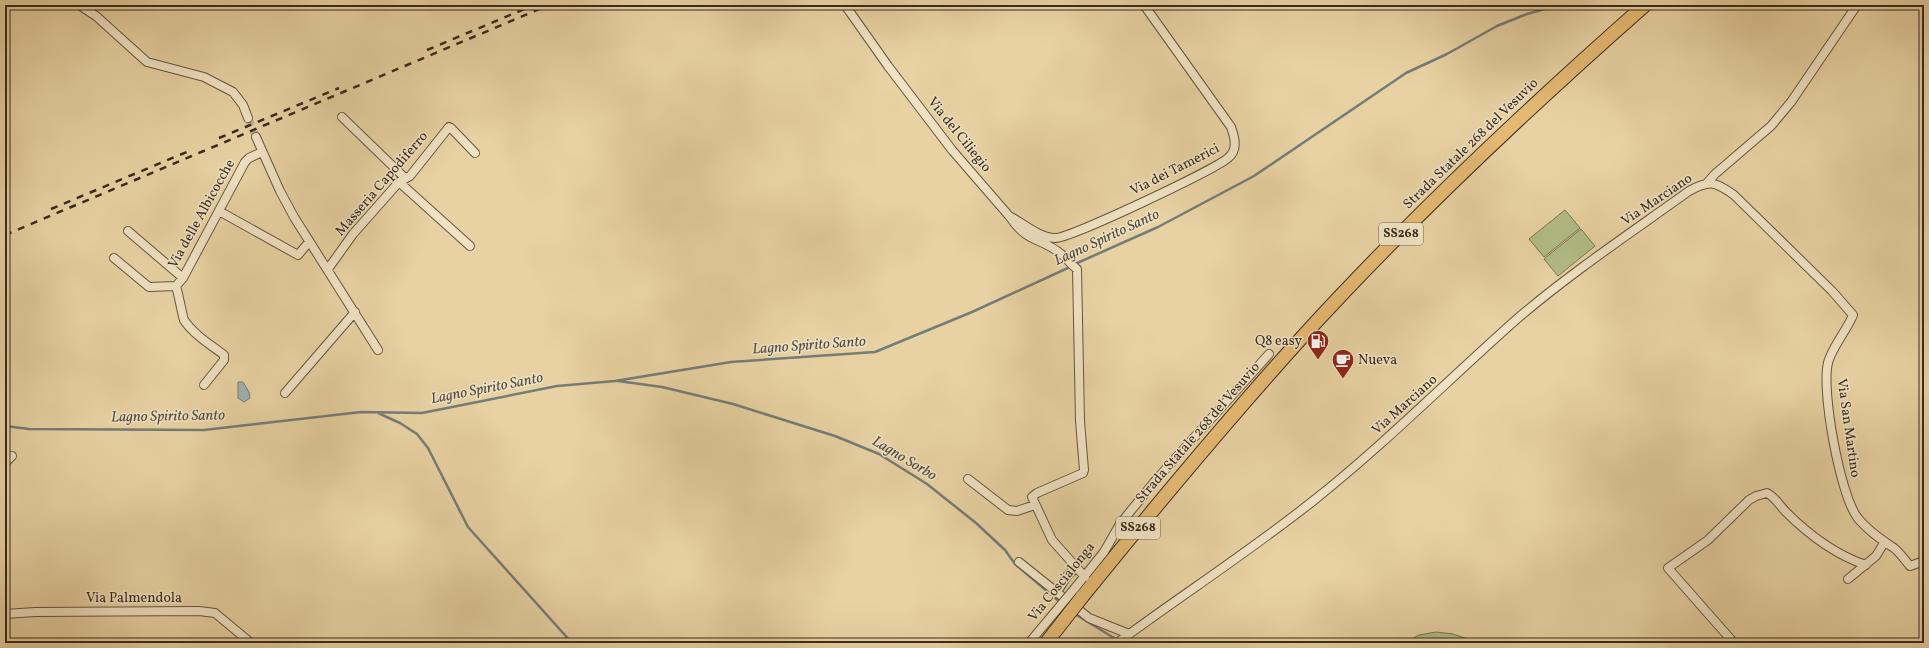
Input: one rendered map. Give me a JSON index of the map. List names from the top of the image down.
{
  "streets": {
    "highway": ["Strada Statale 268 del Vesuvio", "SS268"],
    "street": [
      "Via del Ciliegio",
      "Via dei Tamerici",
      "Masseria Capodiferro",
      "Via Marciano",
      "Via delle Albicocche",
      "Via San Martino",
      "Via Coscialonga",
      "Via Palmendola"
    ]
  },
  "crossings": [
    ["Via del Ciliegio", "Via dei Tamerici"],
    ["Strada Statale 268 del Vesuvio", "Via Coscialonga"],
    ["Via Marciano", "Via San Martino"]
  ],
  "water": ["Lagno Spirito Santo", "Lagno Sorbo"],
  "places": {
    "fuel station": ["Q8 easy"],
    "cafe": ["Nueva"]
  }
}
